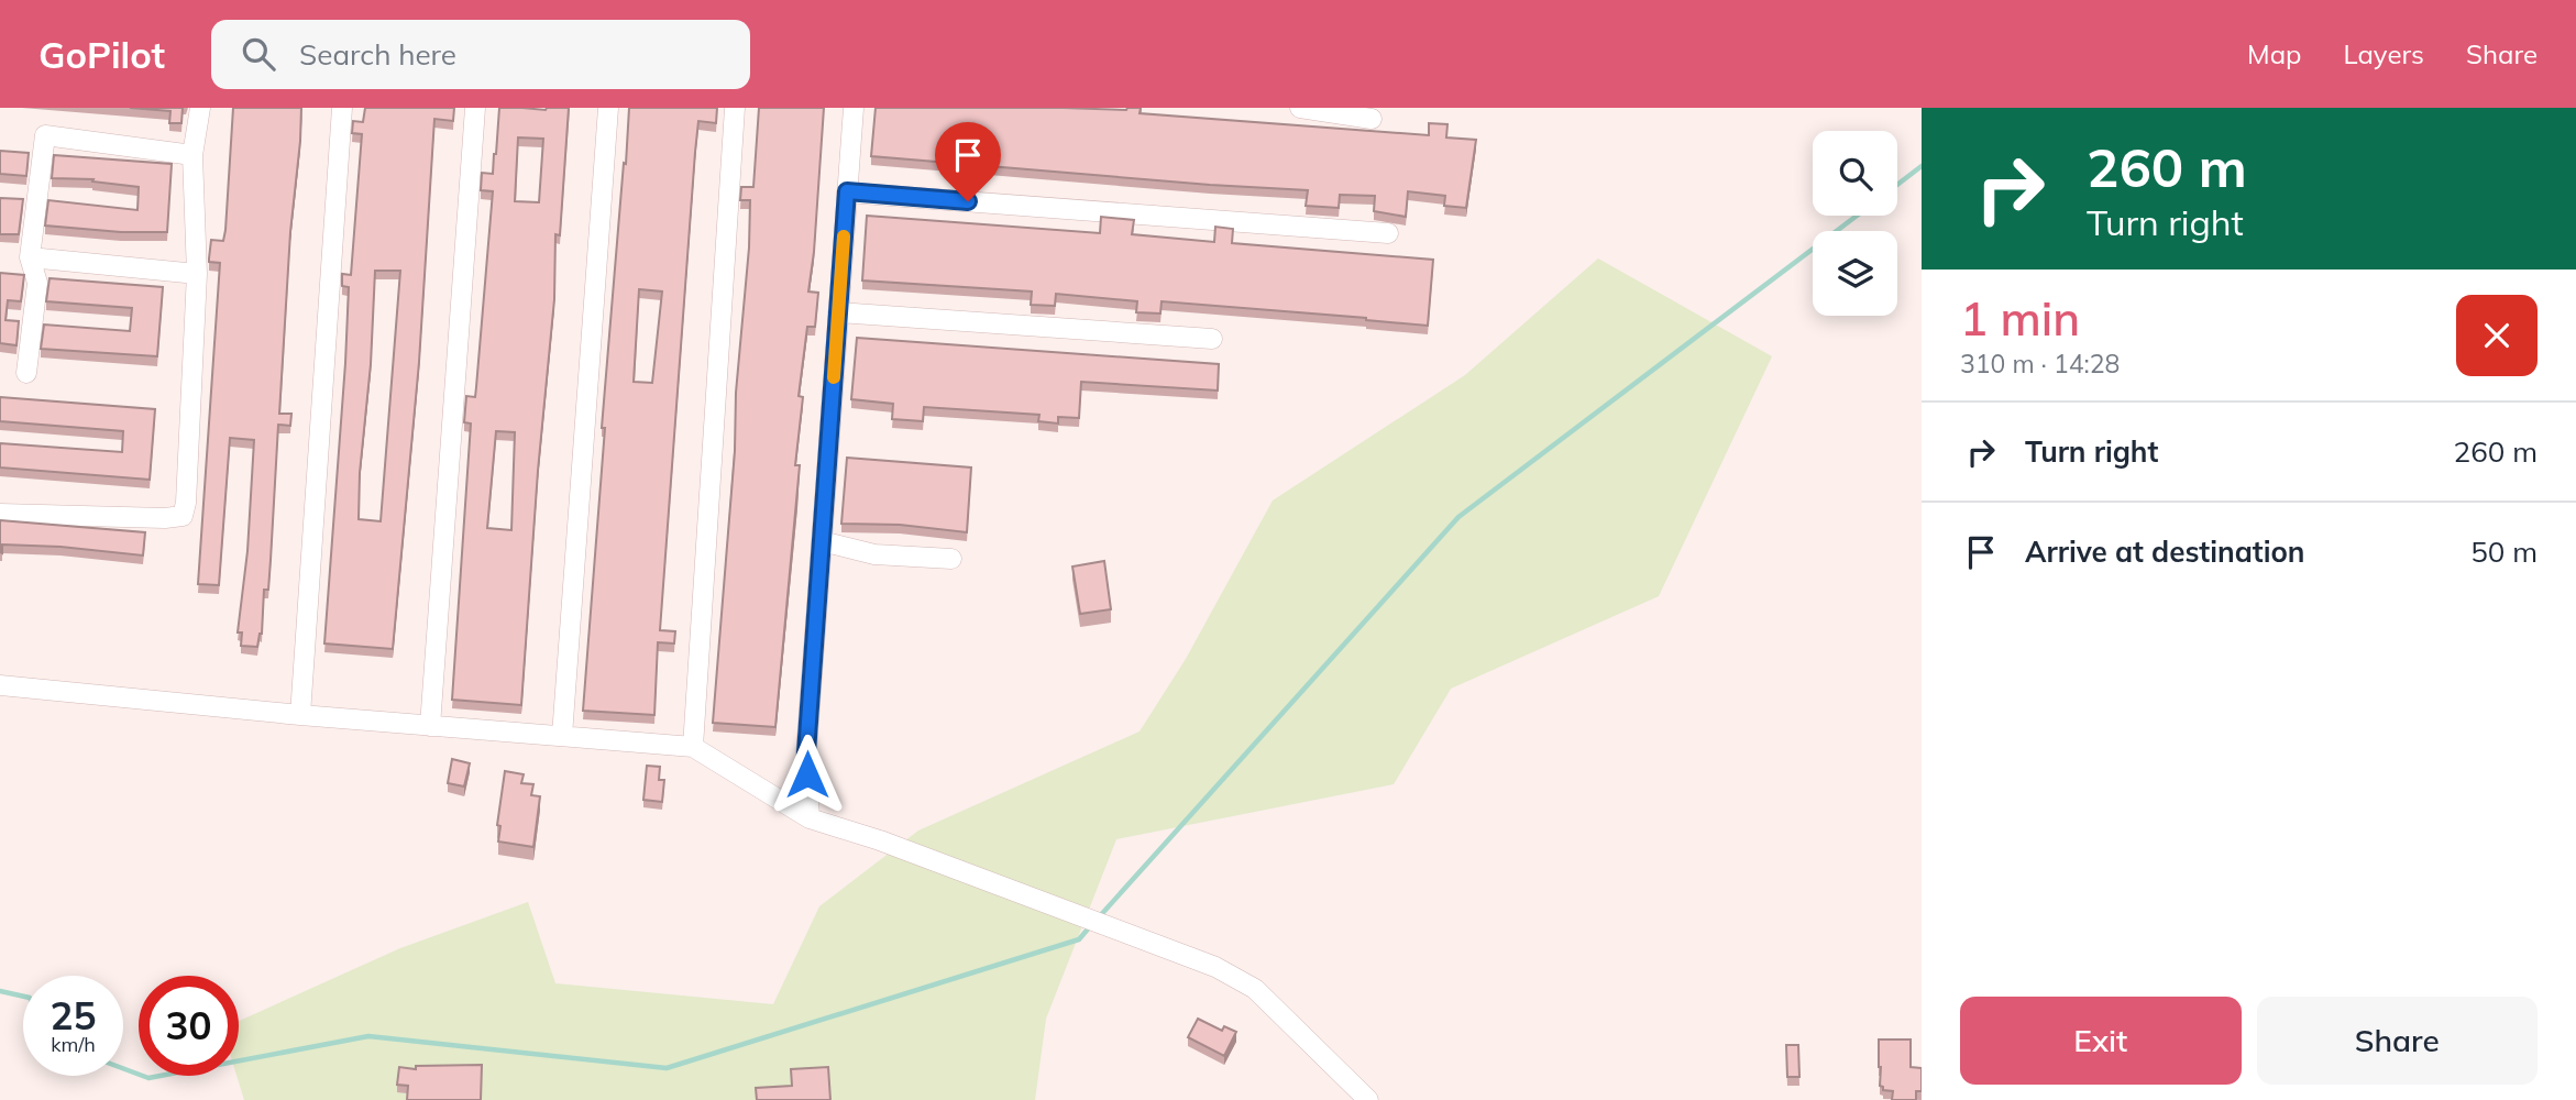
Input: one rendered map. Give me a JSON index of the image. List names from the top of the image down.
{
  "page": {
    "header": "GoPilot",
    "search": "Search here",
    "nav": ["Map", "Layers", "Share"],
    "turn": ["260 m", "Turn right"],
    "heading": ["1 min", "310 m · 14:28"],
    "list": [
      {
        "name": "Turn right",
        "value": "260 m"
      },
      {
        "name": "Arrive at destination",
        "value": "50 m"
      }
    ],
    "speed": "25 km/h",
    "limit": "30",
    "buttons": ["Exit", "Share"]
  }
}
